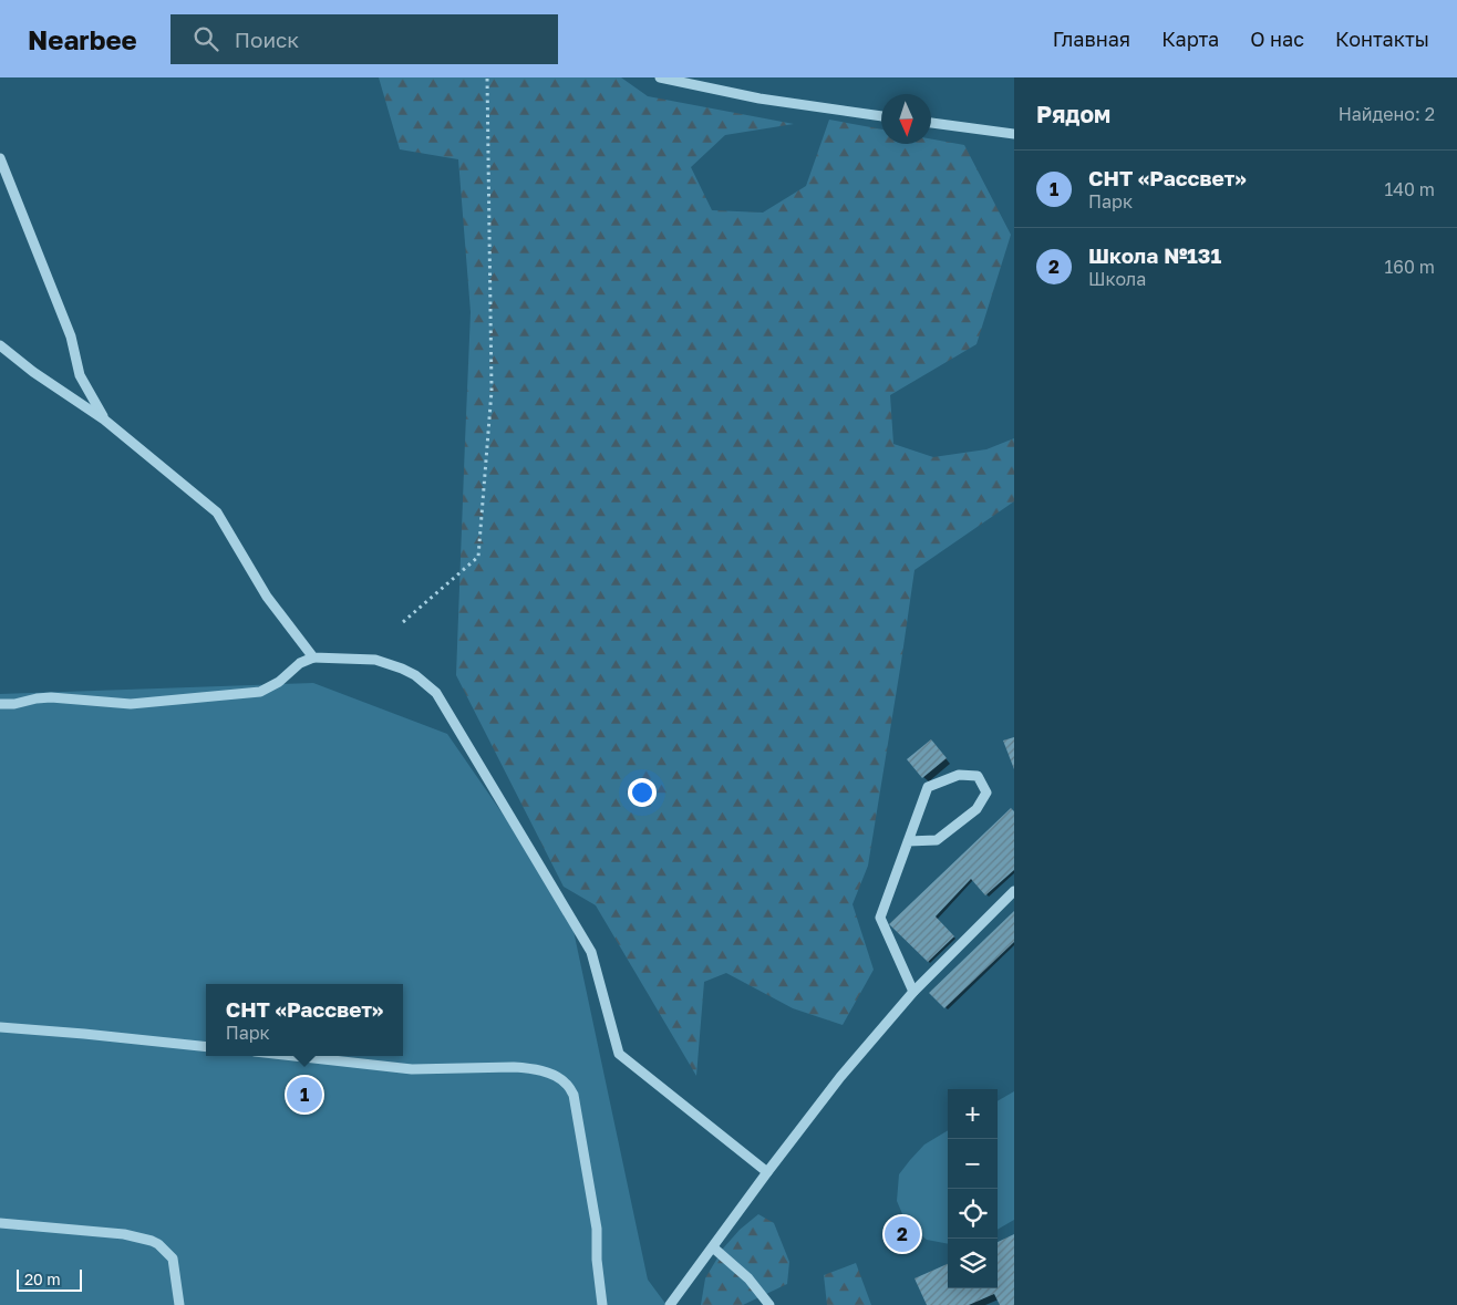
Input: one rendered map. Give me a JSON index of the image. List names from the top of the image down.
{
  "scale_bar": "20 m",
  "north": "bottom",
  "page": {
    "header": "Nearbee",
    "search": "Поиск",
    "nav": [
      "Главная",
      "Карта",
      "О нас",
      "Контакты"
    ],
    "heading": ["Рядом", "Найдено: 2"],
    "list": [
      {
        "mark": "1",
        "name": "СНТ «Рассвет»",
        "note": "Парк",
        "value": "140 m"
      },
      {
        "mark": "2",
        "name": "Школа №131",
        "note": "Школа",
        "value": "160 m"
      }
    ],
    "popup": ["СНТ «Рассвет»", "Парк"],
    "pins": ["1", "2"],
    "map_buttons": ["+", "−"],
    "scale": "20 m"
  }
}
